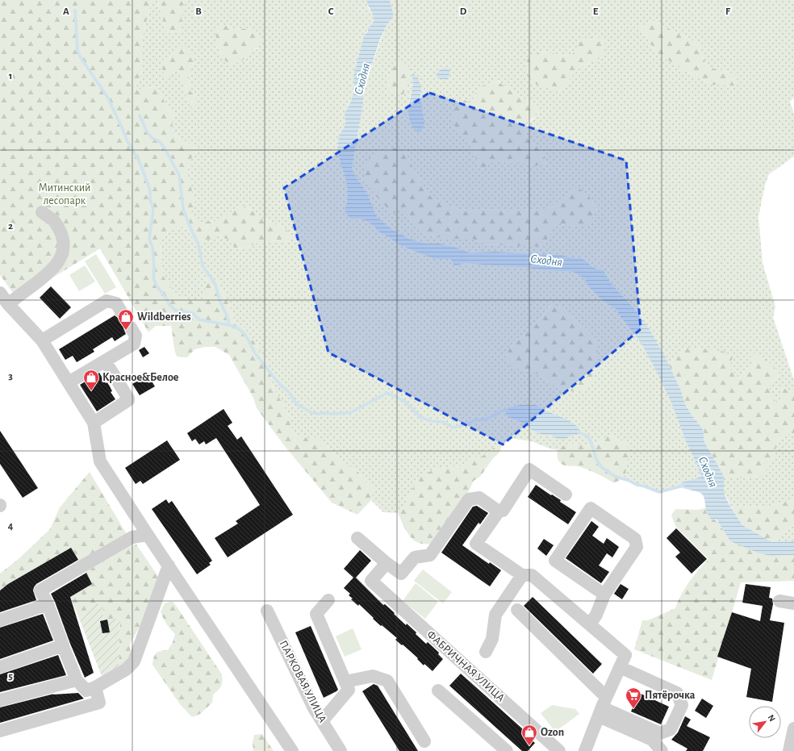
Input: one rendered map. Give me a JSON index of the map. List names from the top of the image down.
{
  "streets": {
    "street": ["ФАБРИЧНАЯ УЛИЦА", "ПАРКОВАЯ УЛИЦА"]
  },
  "water": ["Сходня"],
  "parks": ["Митинский лесопарк"],
  "places": {
    "shop": ["Wildberries", "Красное&Белое", "Ozon"],
    "supermarket": ["Пятёрочка"]
  },
  "north": "top right",
  "grid": {
    "columns": [
      "A",
      "B",
      "C",
      "D",
      "E",
      "F"
    ],
    "rows": [
      "1",
      "2",
      "3",
      "4",
      "5"
    ]
  }
}
